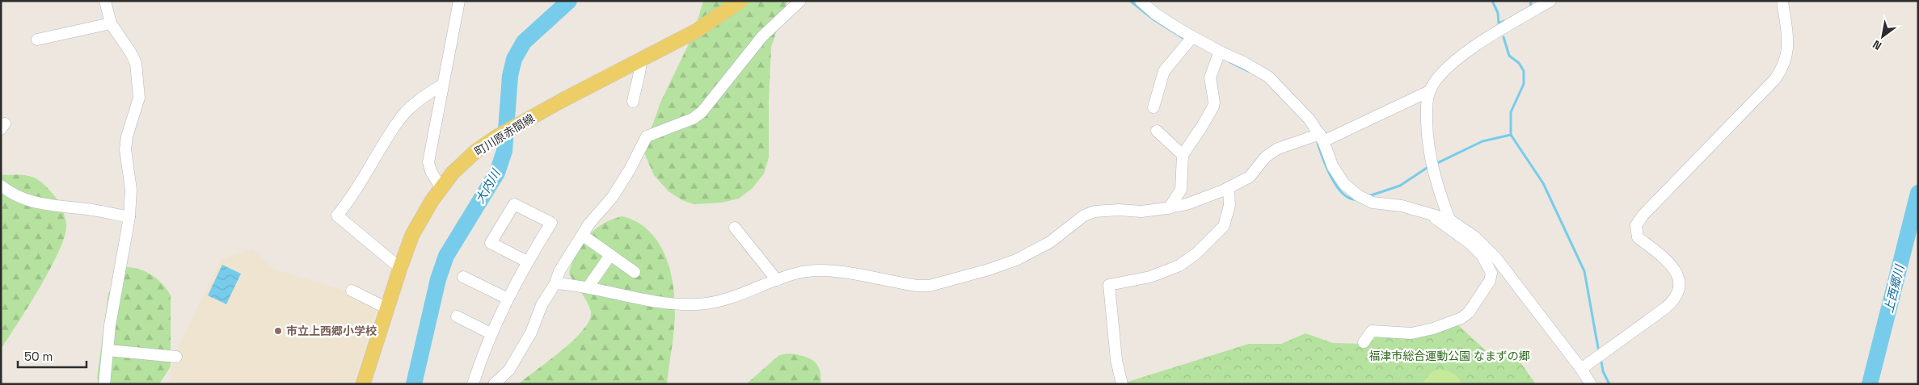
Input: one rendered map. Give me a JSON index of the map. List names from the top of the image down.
{
  "streets": {
    "main road": ["町川原赤間線"]
  },
  "water": ["大内川", "上西郷川"],
  "parks": ["福津市総合運動公園 なまずの郷"],
  "places": ["市立上西郷小学校"],
  "scale_bar": "50 m",
  "north": "bottom left"
}
